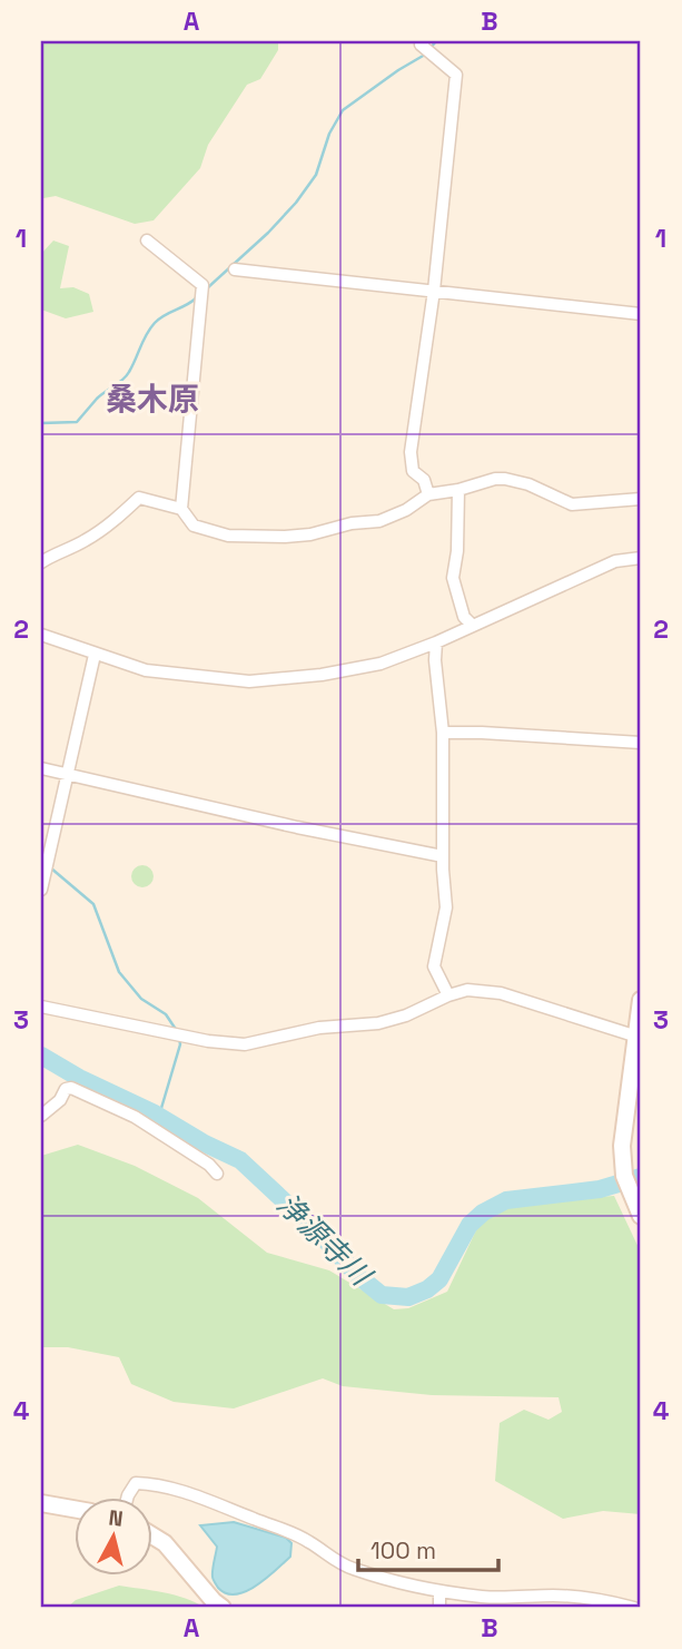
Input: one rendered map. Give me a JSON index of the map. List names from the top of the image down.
{
  "districts": ["桑木原"],
  "water": ["浄源寺川"],
  "scale_bar": "100 m",
  "north": "top",
  "grid": {
    "columns": ["A", "B"],
    "rows": [
      "1",
      "2",
      "3",
      "4"
    ]
  }
}
